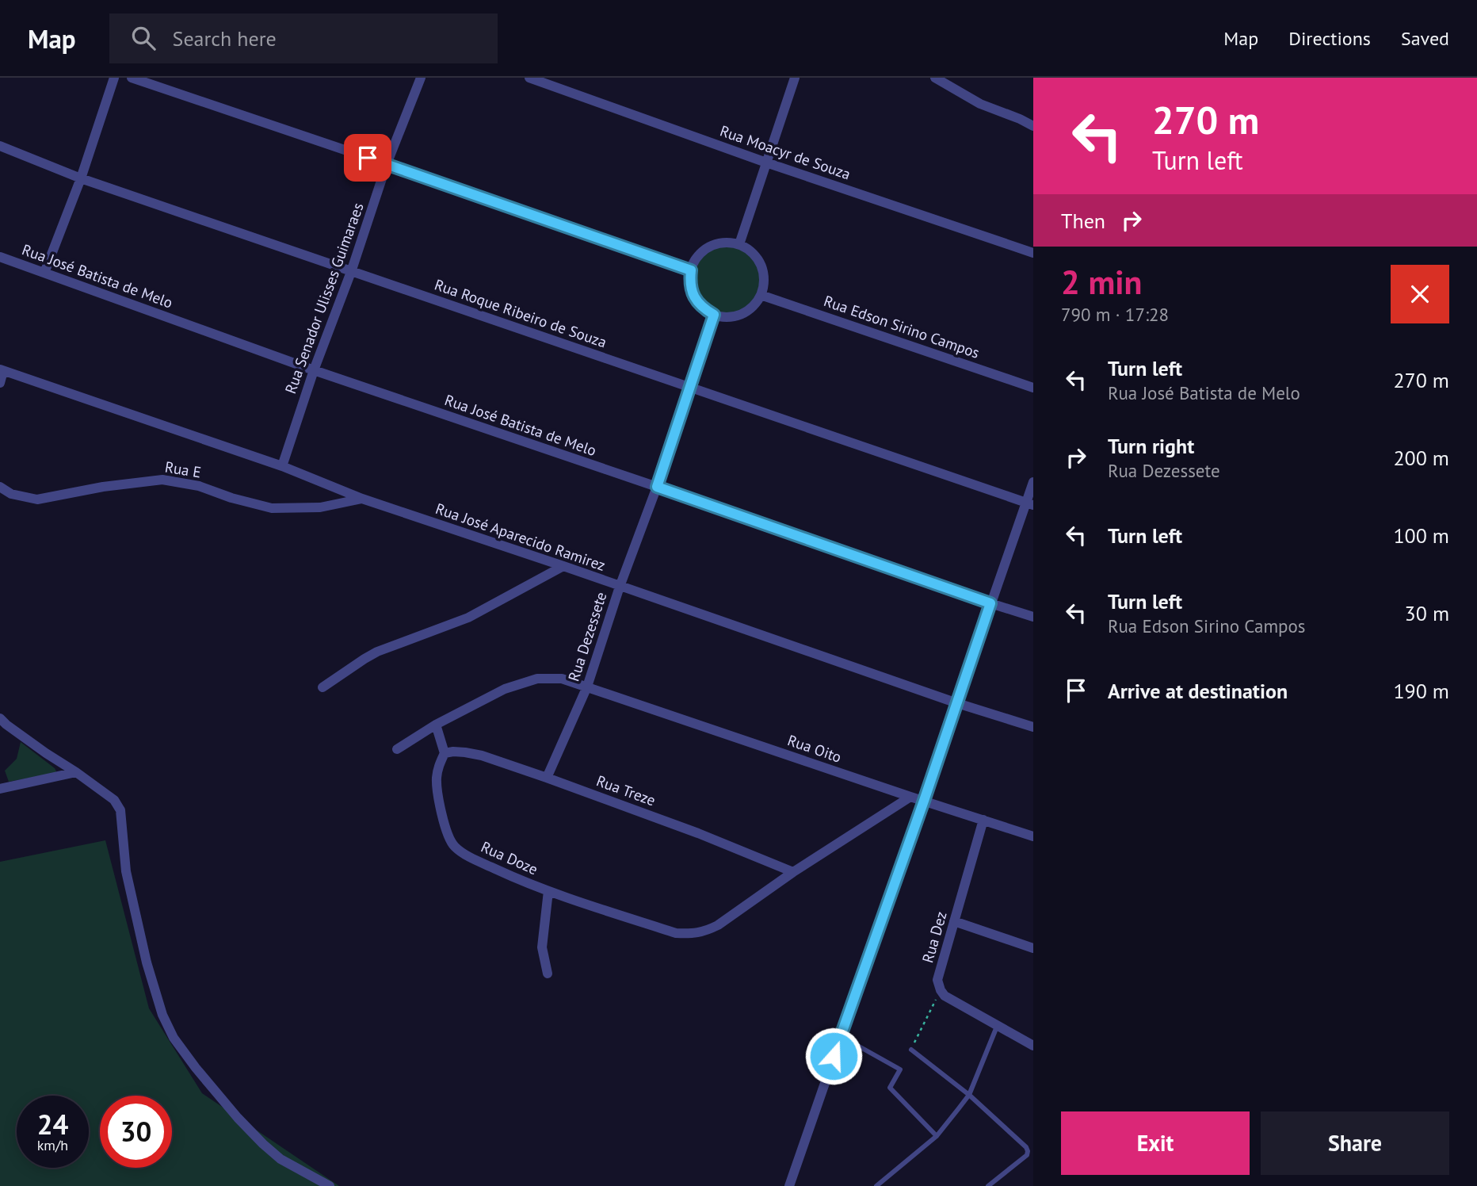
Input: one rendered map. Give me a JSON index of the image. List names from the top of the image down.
{
  "streets": {
    "street": [
      "Rua Moacyr de Souza",
      "Rua José Batista de Melo",
      "Rua Senador Ulisses Guimaraes",
      "Rua Roque Ribeiro de Souza",
      "Rua Edson Sirino Campos",
      "Rua E",
      "Rua José Aparecido Ramirez",
      "Rua Dezessete",
      "Rua Oito",
      "Rua Treze",
      "Rua Doze",
      "Rua Dez"
    ]
  },
  "crossings": [
    ["Rua José Batista de Melo", "Rua Senador Ulisses Guimaraes"],
    ["Rua José Batista de Melo", "Rua Dezessete"],
    ["Rua Senador Ulisses Guimaraes", "Rua Roque Ribeiro de Souza"],
    ["Rua Senador Ulisses Guimaraes", "Rua José Aparecido Ramirez"],
    ["Rua Roque Ribeiro de Souza", "Rua Dezessete"],
    ["Rua Edson Sirino Campos", "Rua Dezessete"],
    ["Rua E", "Rua José Aparecido Ramirez"],
    ["Rua José Aparecido Ramirez", "Rua Dezessete"],
    ["Rua Dezessete", "Rua Oito"],
    ["Rua Dezessete", "Rua Treze"],
    ["Rua Oito", "Rua Dez"],
    ["Rua Treze", "Rua Doze"]
  ],
  "page": {
    "header": "Map",
    "search": "Search here",
    "nav": ["Map", "Directions", "Saved"],
    "turn": ["270 m", "Turn left"],
    "then": "Then",
    "heading": ["2 min", "790 m · 17:28"],
    "list": [
      {
        "name": "Turn left",
        "note": "Rua José Batista de Melo",
        "value": "270 m"
      },
      {
        "name": "Turn right",
        "note": "Rua Dezessete",
        "value": "200 m"
      },
      {
        "name": "Turn left",
        "value": "100 m"
      },
      {
        "name": "Turn left",
        "note": "Rua Edson Sirino Campos",
        "value": "30 m"
      },
      {
        "name": "Arrive at destination",
        "value": "190 m"
      }
    ],
    "speed": "24 km/h",
    "limit": "30",
    "buttons": ["Exit", "Share"]
  }
}
